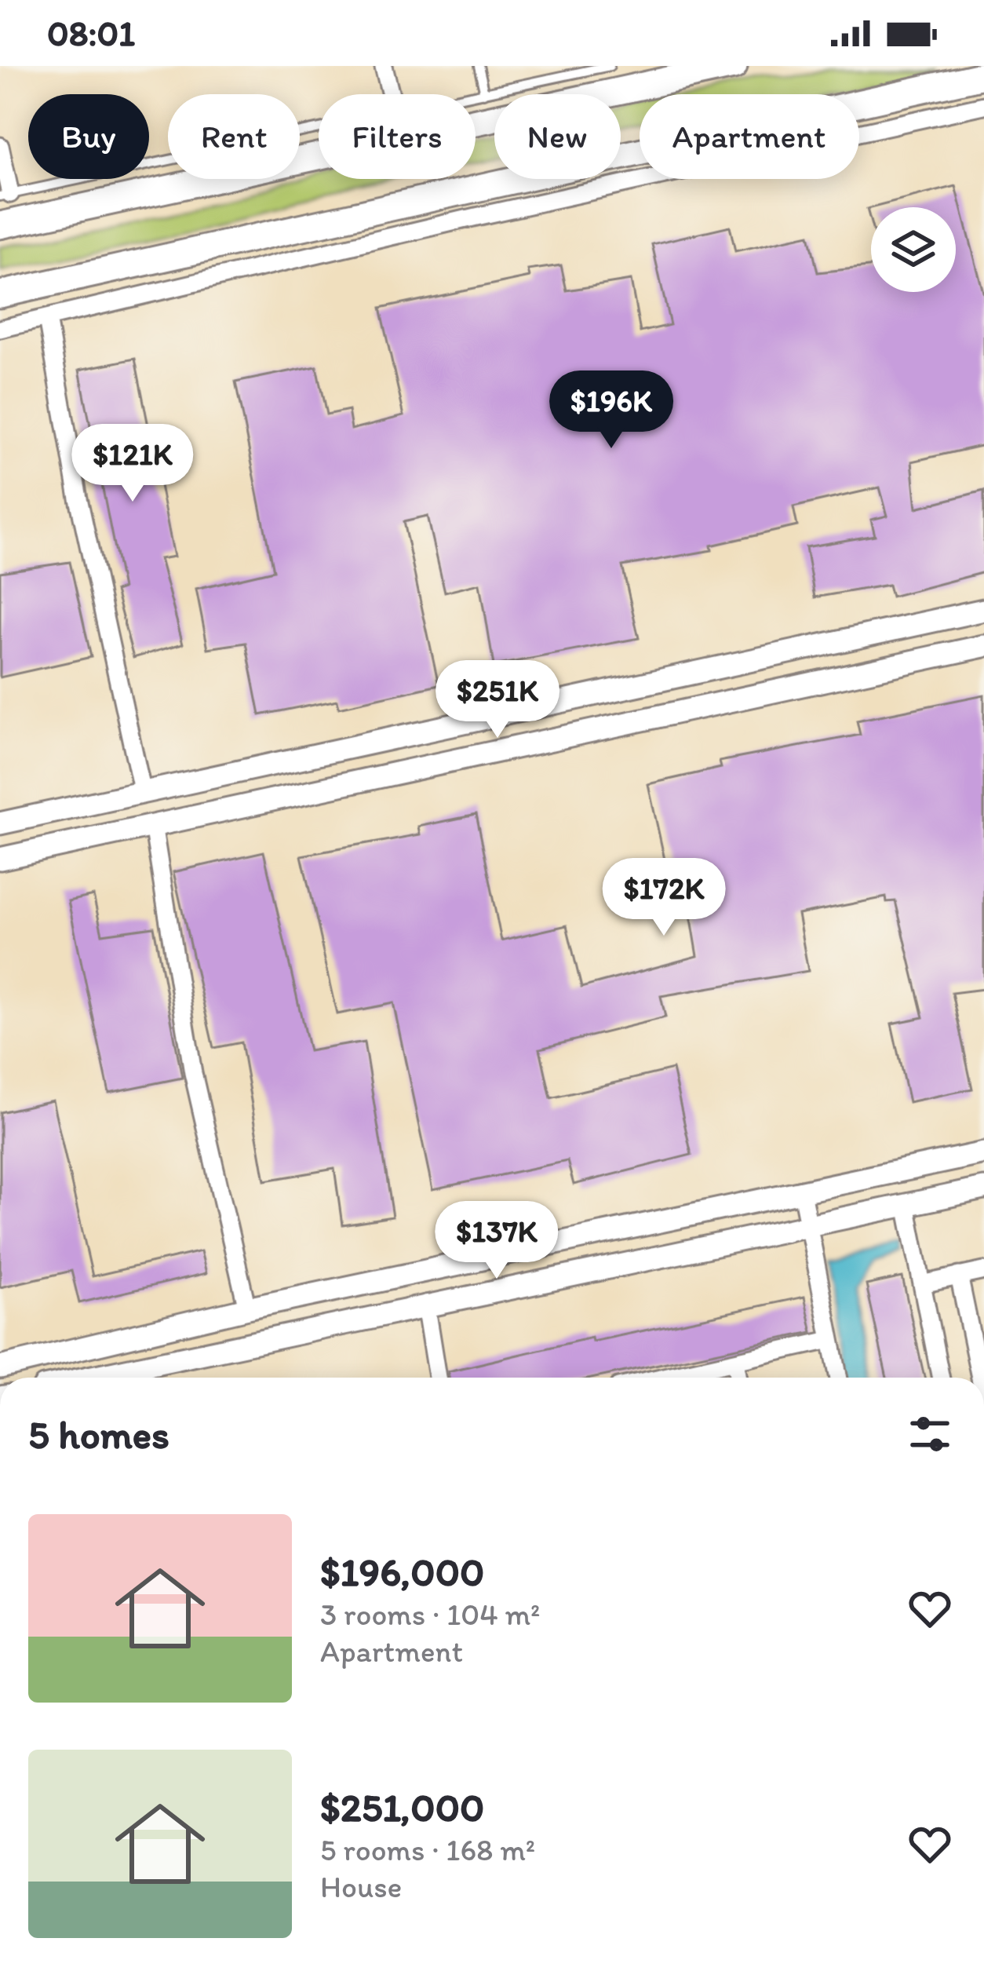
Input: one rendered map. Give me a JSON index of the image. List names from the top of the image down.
{
  "page": {
    "status": "08:01",
    "chip": [
      "Buy",
      "Rent",
      "Filters",
      "New",
      "Apartment"
    ],
    "price": [
      "$196K",
      "$121K",
      "$251K",
      "$172K",
      "$137K"
    ],
    "heading": "5 homes",
    "list": [
      {
        "name": "$196,000",
        "note": "3 rooms · 104 m² · Apartment"
      },
      {
        "name": "$251,000",
        "note": "5 rooms · 168 m² · House"
      }
    ]
  }
}
